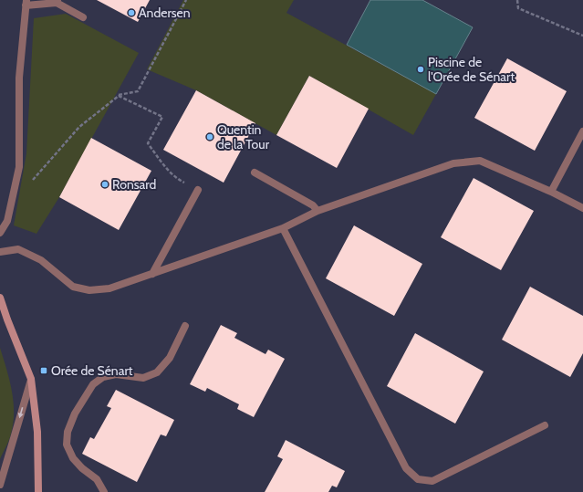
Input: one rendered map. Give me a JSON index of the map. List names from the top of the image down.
{
  "places": {
    "other": [
      "Andersen",
      "Piscine de l'Orée de Sénart",
      "Quentin de la Tour",
      "Ronsard"
    ],
    "transit": ["Orée de Sénart"]
  }
}
